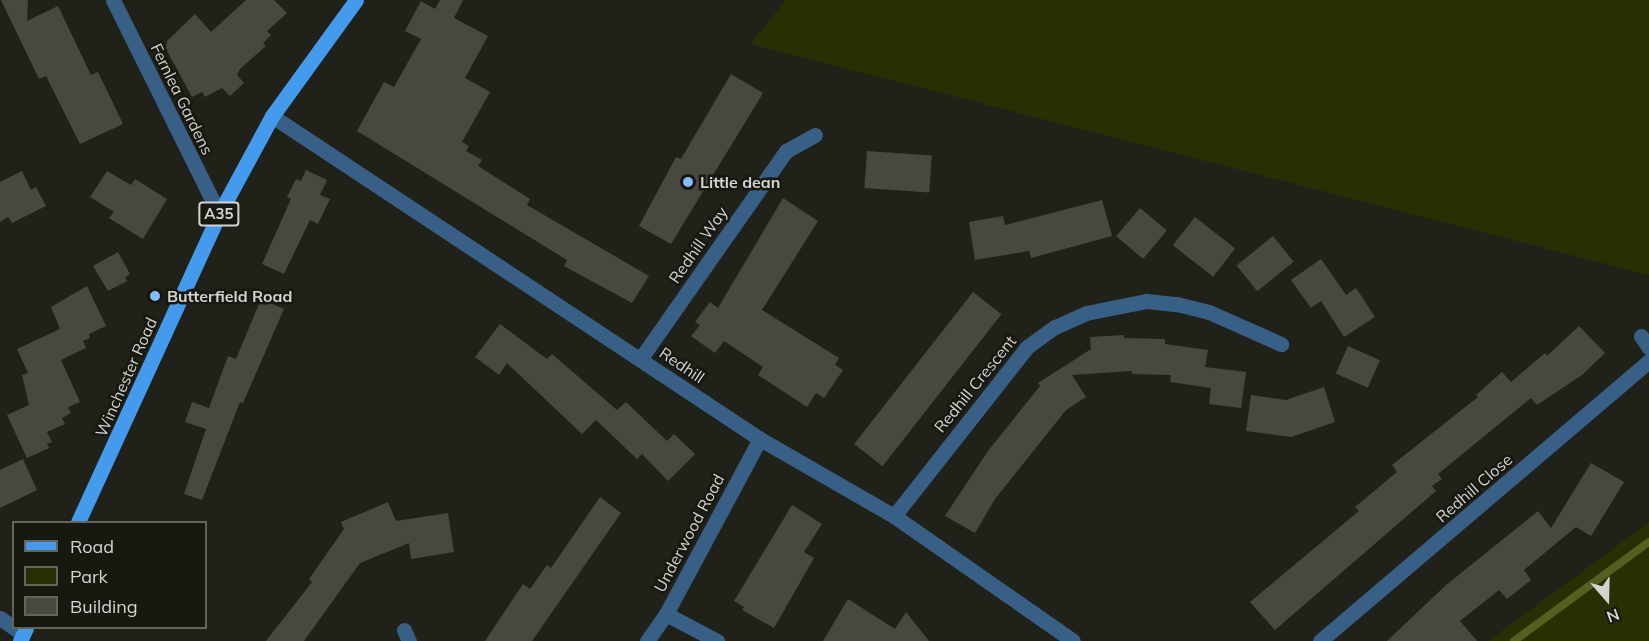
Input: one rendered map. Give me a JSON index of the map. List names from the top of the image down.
{
  "streets": {
    "main road": ["A35", "Winchester Road"],
    "street": [
      "Fernlea Gardens",
      "Redhill Way",
      "Redhill",
      "Redhill Crescent",
      "Redhill Close",
      "Underwood Road"
    ]
  },
  "crossings": [
    ["Fernlea Gardens", "Winchester Road"],
    ["Redhill Way", "Redhill"],
    ["Redhill", "Winchester Road"],
    ["Redhill", "Redhill Crescent"],
    ["Redhill", "Underwood Road"]
  ],
  "places": ["Little dean", "Butterfield Road"],
  "legend": ["Road", "Park", "Building"],
  "north": "bottom"
}
